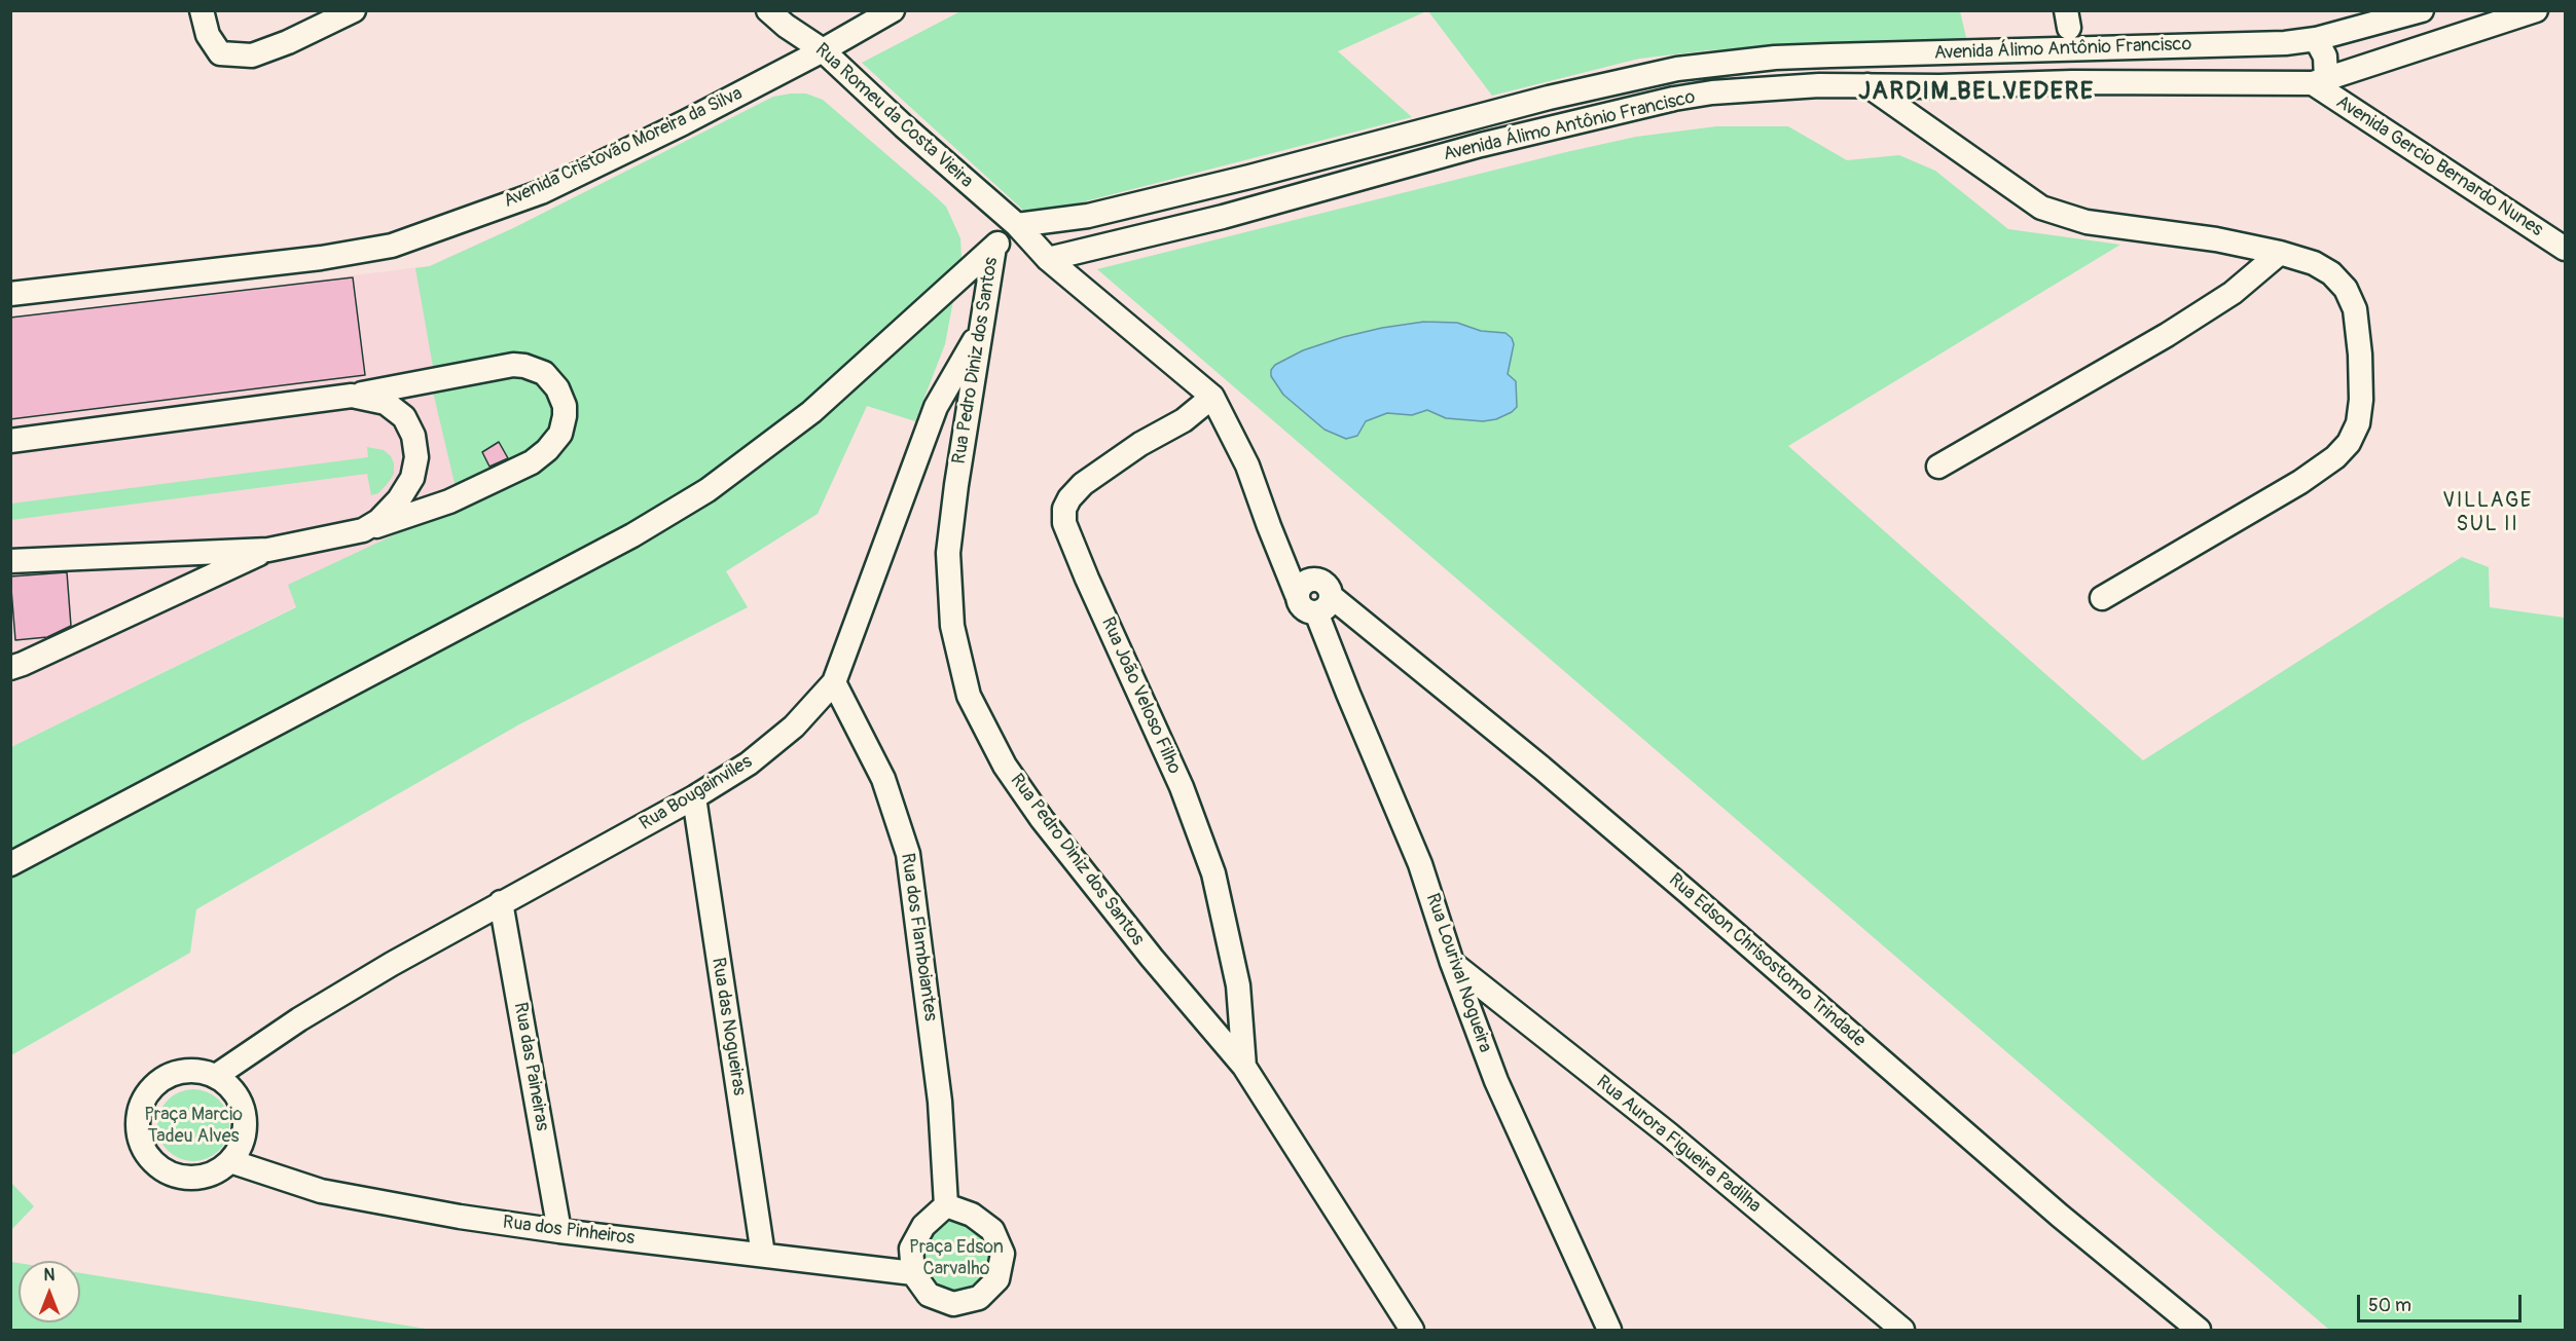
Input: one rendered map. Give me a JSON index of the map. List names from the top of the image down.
{
  "streets": {
    "street": [
      "Avenida Álimo Antônio Francisco",
      "Rua Romeu da Costa Vieira",
      "Avenida Cristovão Moreira da Silva",
      "Avenida Gercio Bernardo Nunes",
      "Rua Pedro Diniz dos Santos",
      "Rua João Veloso Filho",
      "Rua Bougainviles",
      "Rua dos Flamboiantes",
      "Rua Edson Chrisostomo Trindade",
      "Rua Lourival Nogueira",
      "Rua das Nogueiras",
      "Rua das Paineiras",
      "Rua Aurora Figueira Padilha",
      "Rua dos Pinheiros"
    ]
  },
  "crossings": [
    ["Avenida Álimo Antônio Francisco", "Rua Romeu da Costa Vieira"],
    ["Avenida Álimo Antônio Francisco", "Avenida Gercio Bernardo Nunes"],
    ["Rua Romeu da Costa Vieira", "Avenida Cristovão Moreira da Silva"],
    ["Rua Romeu da Costa Vieira", "Rua João Veloso Filho"],
    ["Rua Pedro Diniz dos Santos", "Rua João Veloso Filho"],
    ["Rua Pedro Diniz dos Santos", "Rua Bougainviles"],
    ["Rua Bougainviles", "Rua dos Flamboiantes"],
    ["Rua Bougainviles", "Rua das Nogueiras"],
    ["Rua Bougainviles", "Rua das Paineiras"],
    ["Rua Bougainviles", "Rua dos Pinheiros"],
    ["Rua dos Flamboiantes", "Rua dos Pinheiros"],
    ["Rua Edson Chrisostomo Trindade", "Rua Lourival Nogueira"],
    ["Rua Lourival Nogueira", "Rua Aurora Figueira Padilha"],
    ["Rua das Nogueiras", "Rua dos Pinheiros"],
    ["Rua das Paineiras", "Rua dos Pinheiros"]
  ],
  "districts": ["JARDIM BELVEDERE", "VILLAGE SUL II"],
  "parks": ["Praça Marcio Tadeu Alves", "Praça Edson Carvalho"],
  "scale_bar": "50 m",
  "north": "top"
}
